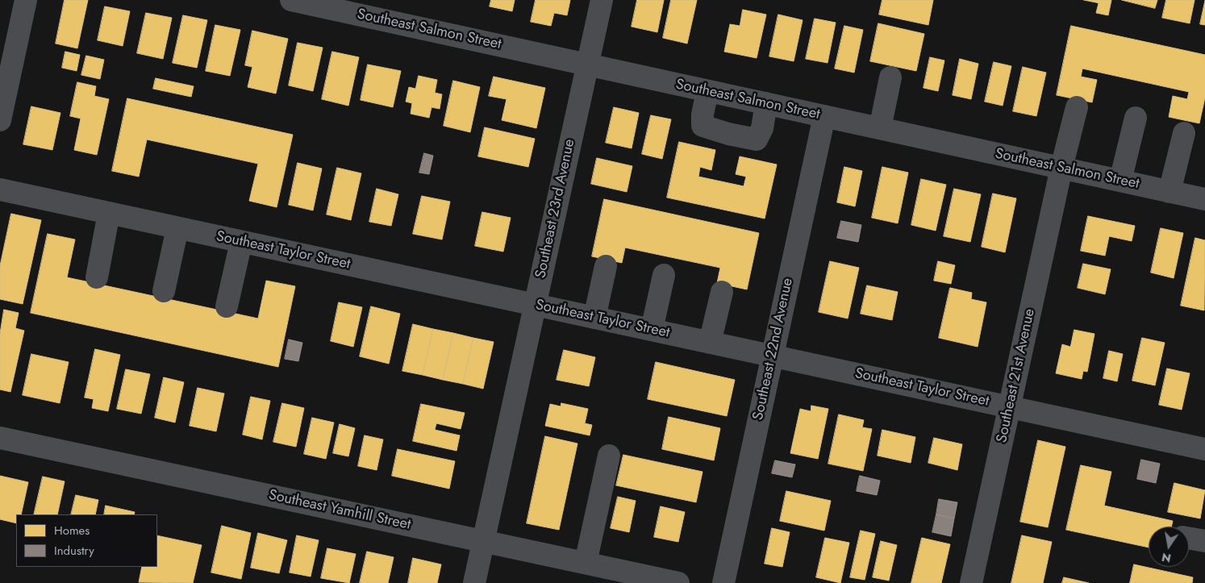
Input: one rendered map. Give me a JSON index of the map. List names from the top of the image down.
{
  "streets": {
    "street": [
      "Southeast Salmon Street",
      "Southeast 23rd Avenue",
      "Southeast Taylor Street",
      "Southeast 22nd Avenue",
      "Southeast 21st Avenue",
      "Southeast Yamhill Street"
    ]
  },
  "crossings": [
    ["Southeast Salmon Street", "Southeast 23rd Avenue"],
    ["Southeast Salmon Street", "Southeast 22nd Avenue"],
    ["Southeast Salmon Street", "Southeast 21st Avenue"],
    ["Southeast 23rd Avenue", "Southeast Taylor Street"],
    ["Southeast 23rd Avenue", "Southeast Yamhill Street"],
    ["Southeast Taylor Street", "Southeast 22nd Avenue"],
    ["Southeast Taylor Street", "Southeast 21st Avenue"]
  ],
  "legend": ["Homes", "Industry"],
  "north": "bottom"
}
